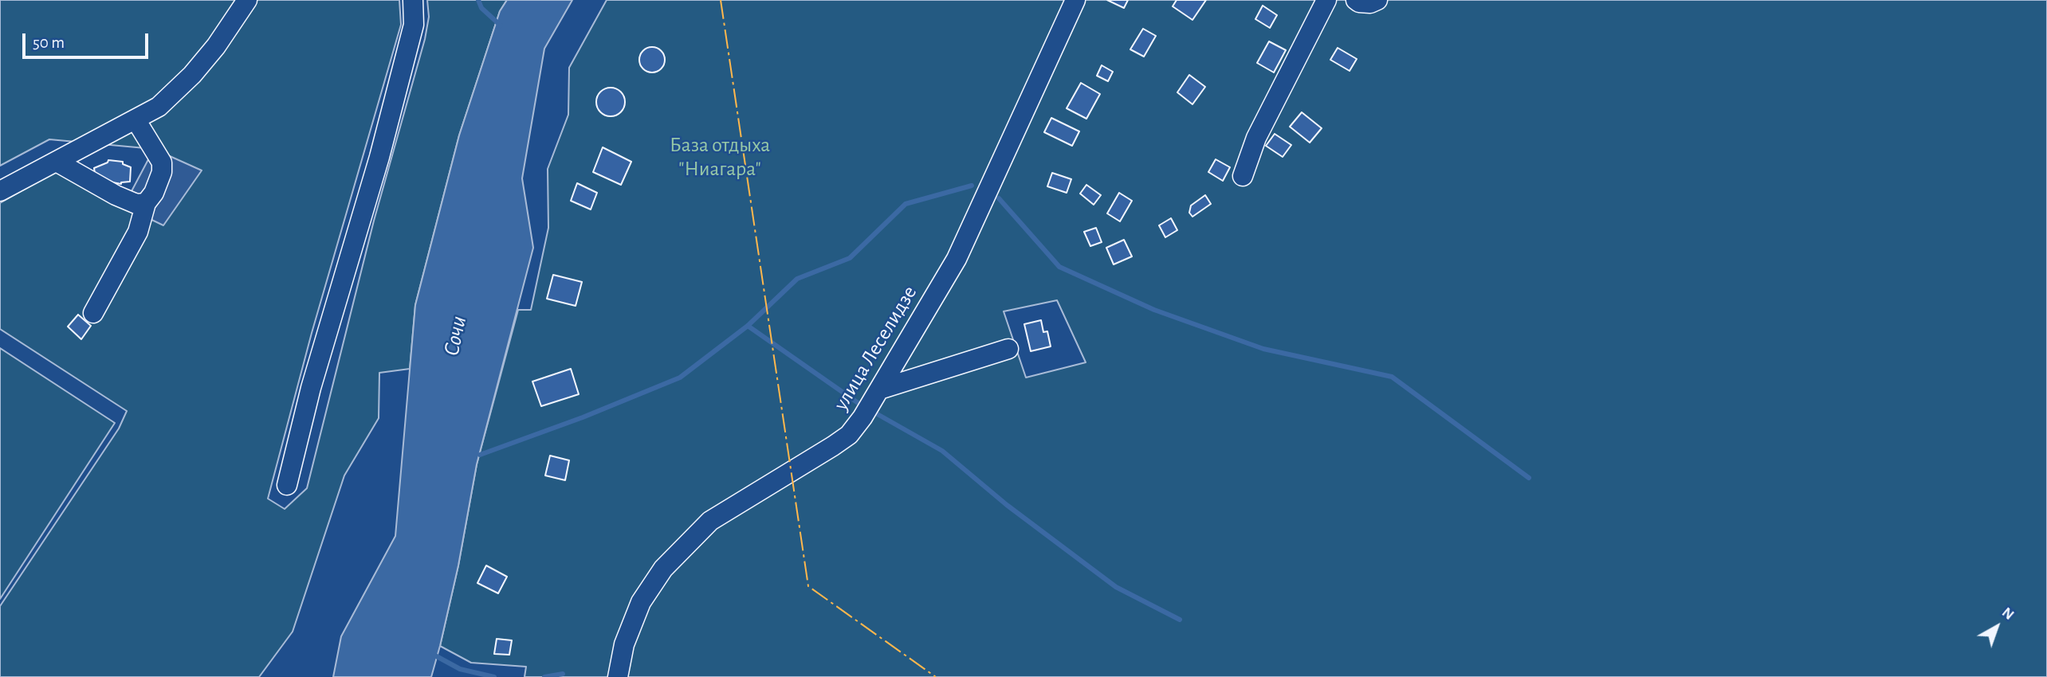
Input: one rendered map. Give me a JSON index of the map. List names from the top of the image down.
{
  "streets": {
    "street": ["улица Леселидзе"]
  },
  "water": ["Сочи"],
  "parks": ["База отдыха \"Ниагара\""],
  "scale_bar": "50 m",
  "north": "top right"
}
